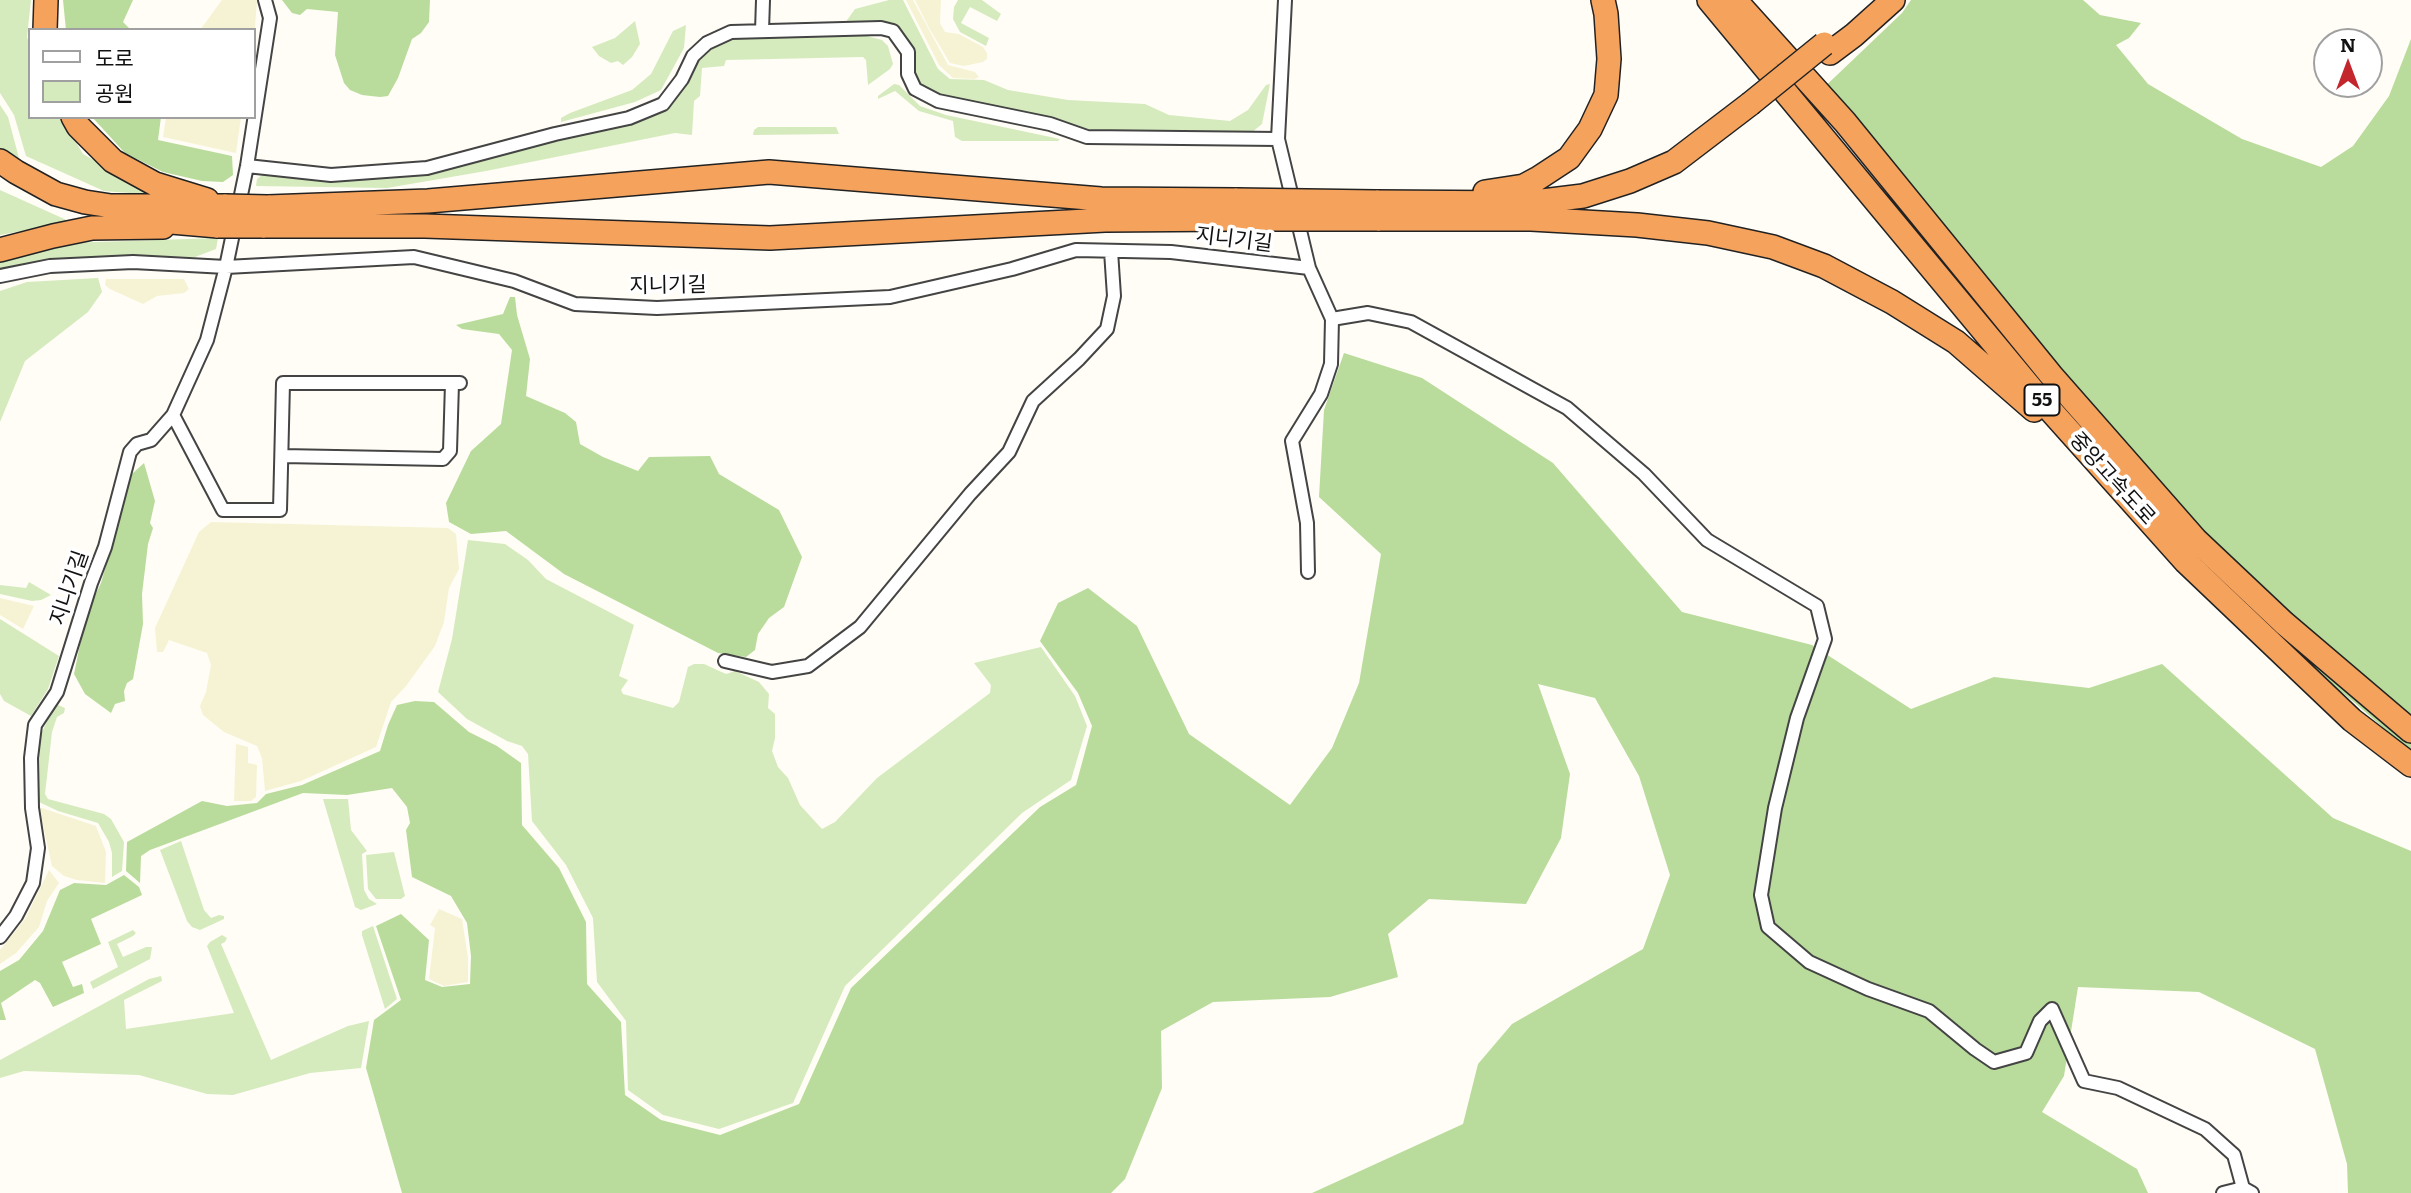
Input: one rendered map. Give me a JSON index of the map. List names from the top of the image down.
{
  "streets": {
    "highway": ["55", "중앙고속도로"],
    "street": ["지니기길"]
  },
  "legend": ["도로", "공원"],
  "north": "top"
}
